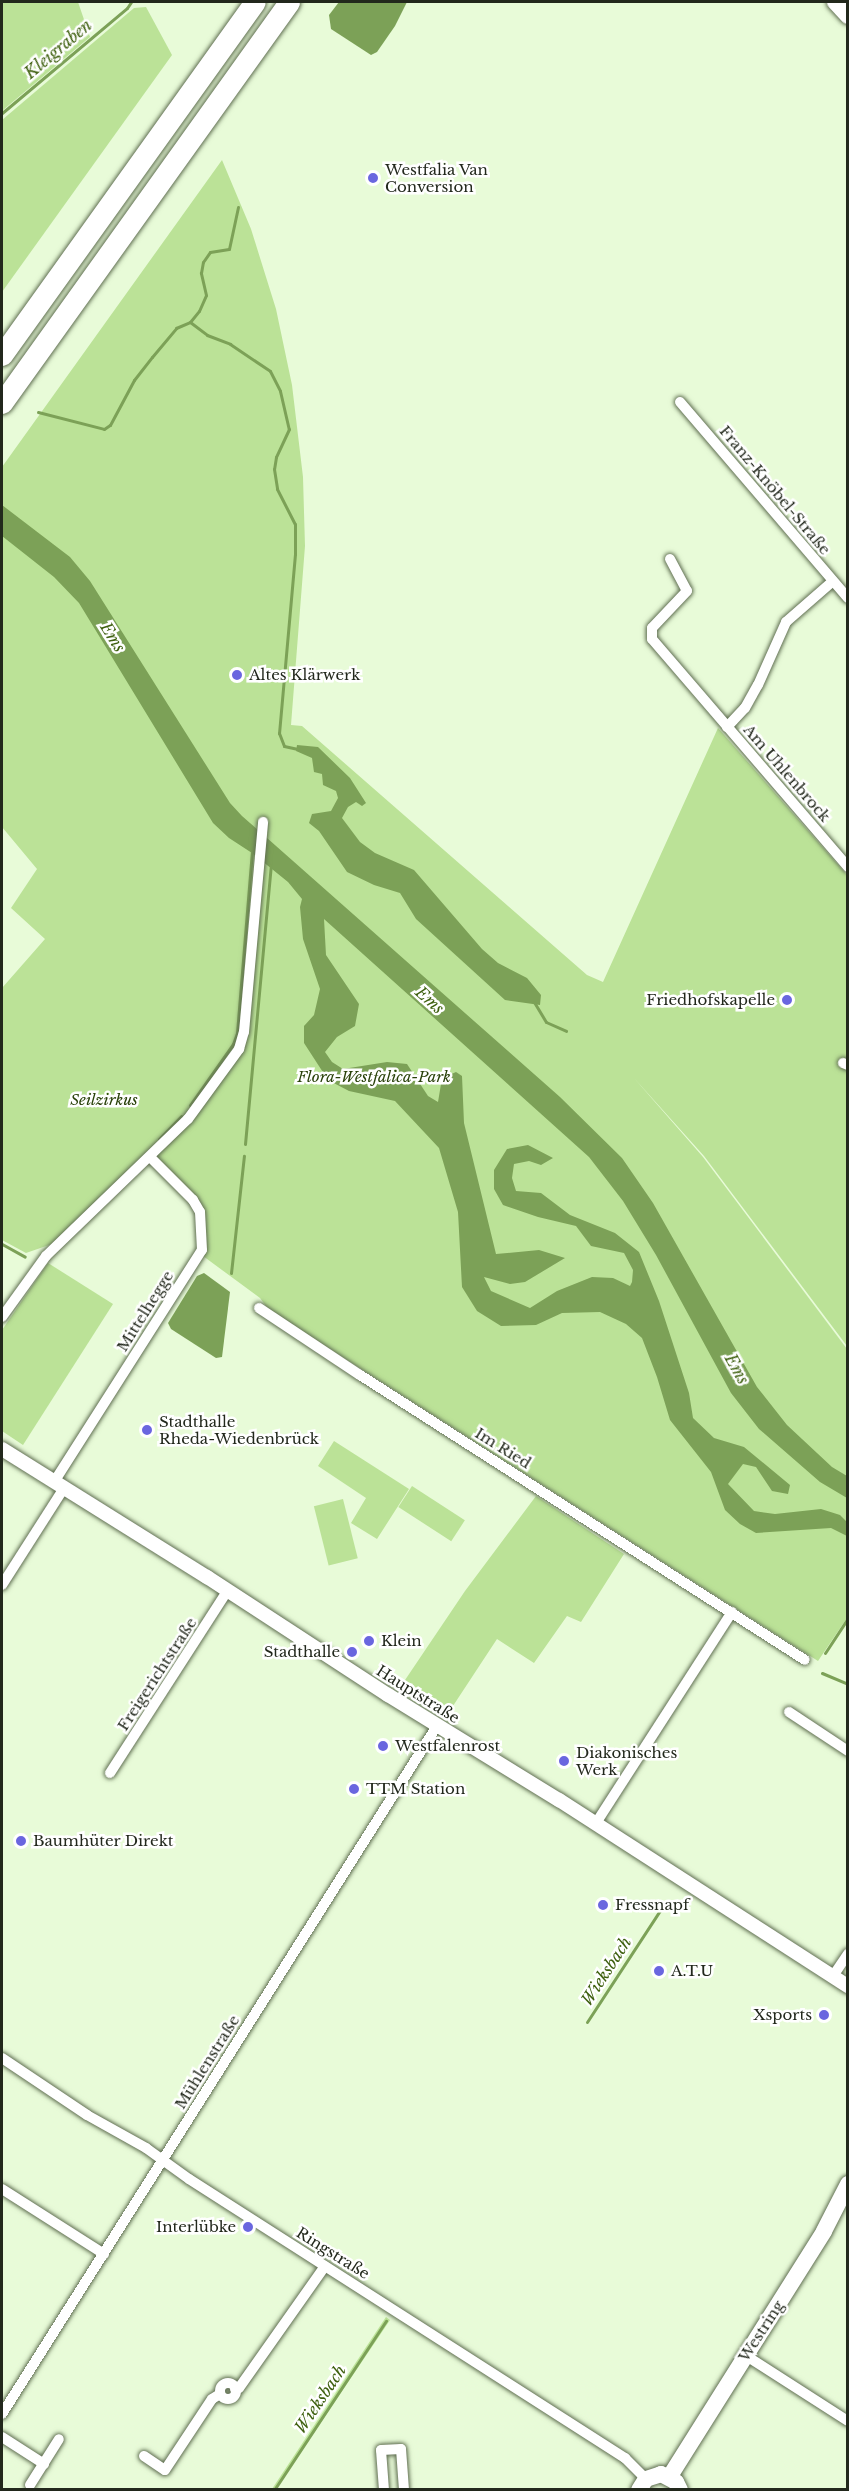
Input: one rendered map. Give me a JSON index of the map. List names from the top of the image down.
{
  "streets": {
    "main road": ["Westring"],
    "street": [
      "Franz-Knöbel-Straße",
      "Am Uhlenbrock",
      "Mittelhegge",
      "Im Ried",
      "Freigerichtstraße",
      "Hauptstraße",
      "Mühlenstraße",
      "Ringstraße"
    ]
  },
  "crossings": [
    ["Franz-Knöbel-Straße", "Am Uhlenbrock"],
    ["Mittelhegge", "Hauptstraße"],
    ["Freigerichtstraße", "Hauptstraße"],
    ["Hauptstraße", "Mühlenstraße"],
    ["Mühlenstraße", "Ringstraße"]
  ],
  "water": ["Kleigraben", "Ems", "Wieksbach"],
  "parks": ["Flora-Westfalica-Park", "Seilzirkus"],
  "places": [
    "Westfalia Van Conversion",
    "Altes Klärwerk",
    "Friedhofskapelle",
    "Stadthalle Rheda-Wiedenbrück",
    "Klein",
    "Stadthalle",
    "Westfalenrost",
    "Diakonisches Werk",
    "TTM Station",
    "Baumhüter Direkt",
    "Fressnapf",
    "A.T.U",
    "Xsports",
    "Interlübke"
  ]
}
